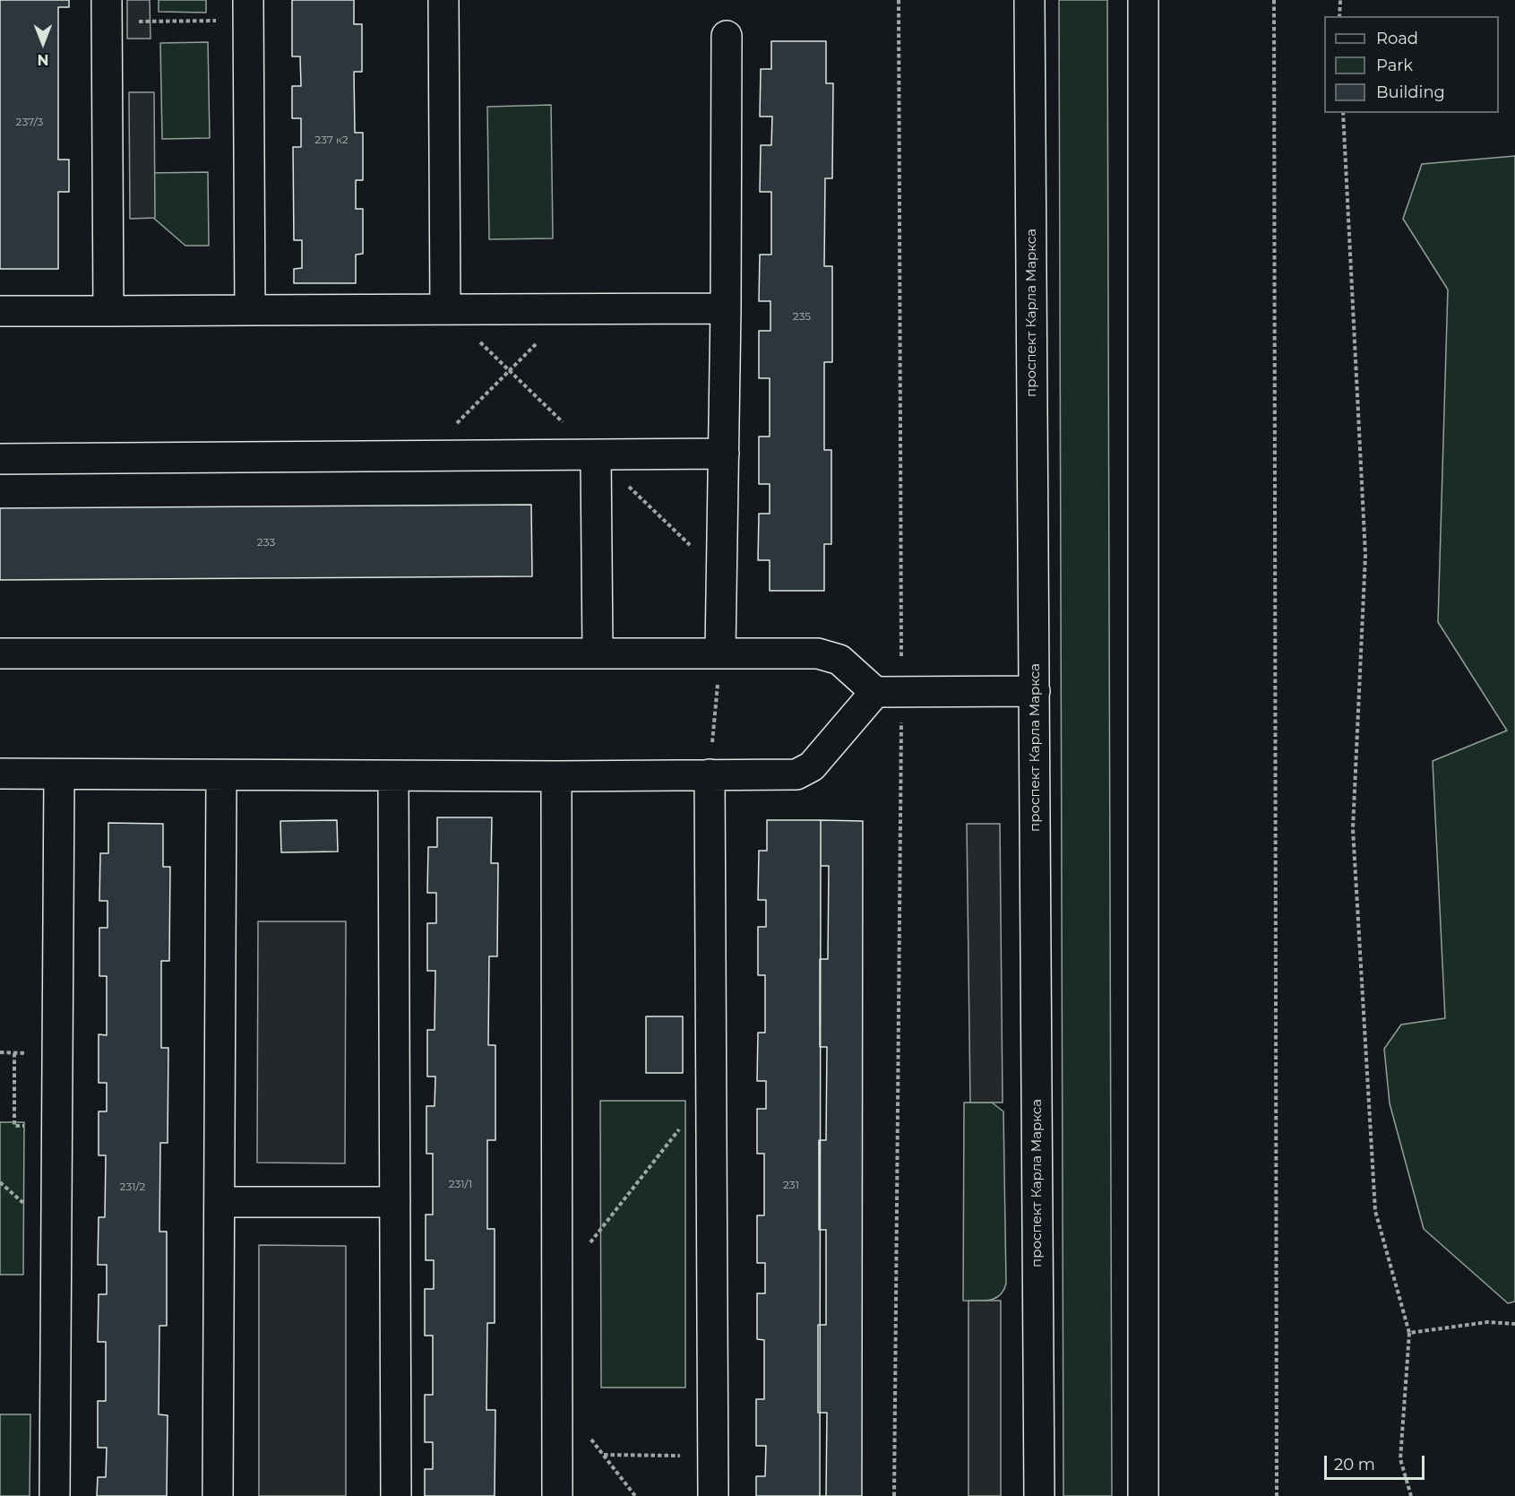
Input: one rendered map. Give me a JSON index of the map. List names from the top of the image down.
{
  "streets": {
    "street": ["проспект Карла Маркса"]
  },
  "house_numbers": [
    "237/3",
    "237 к2",
    "235",
    "233",
    "231/1",
    "231",
    "231/2"
  ],
  "legend": ["Road", "Park", "Building"],
  "scale_bar": "20 m",
  "north": "bottom"
}
